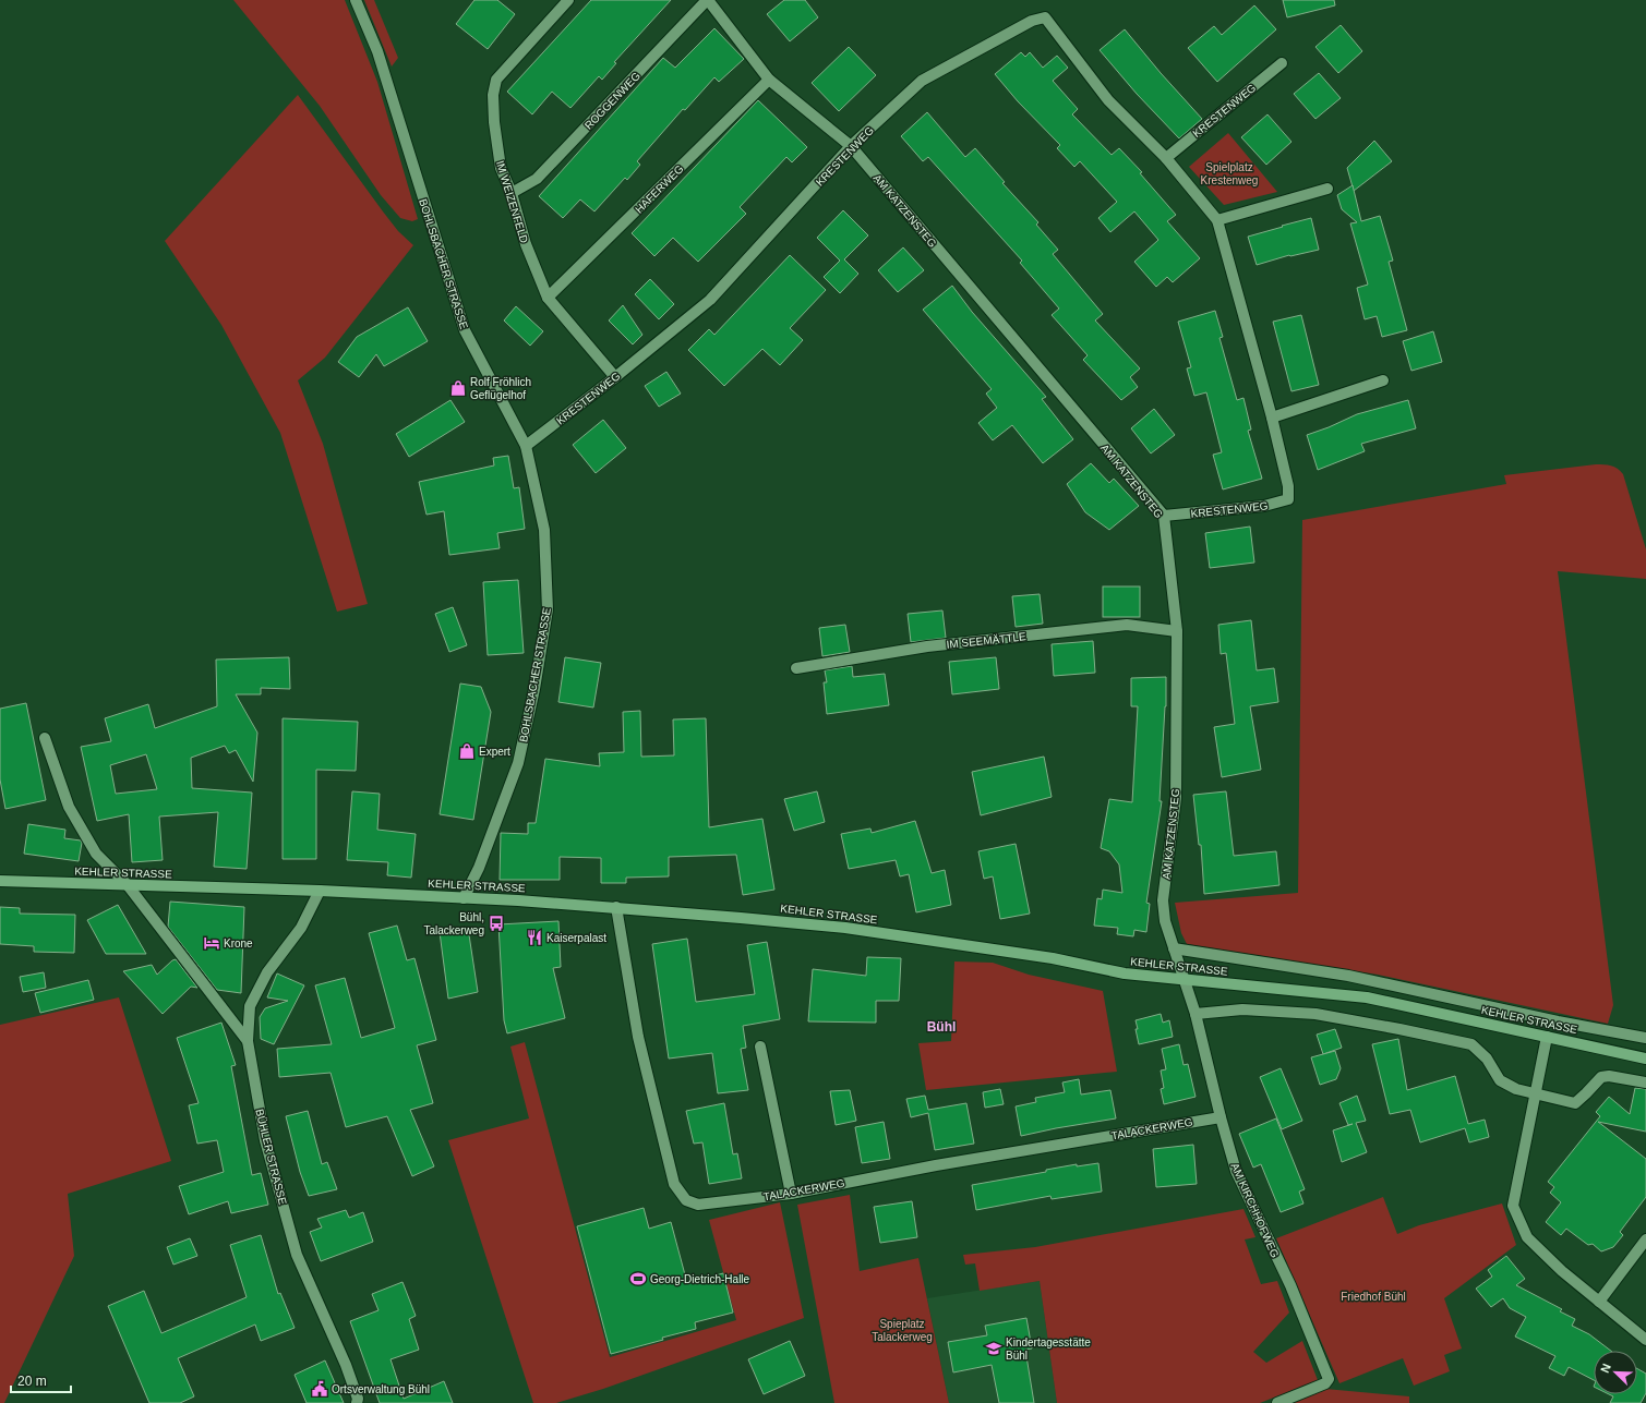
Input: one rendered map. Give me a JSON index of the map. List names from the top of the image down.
{
  "streets": {
    "main road": ["KEHLER STRASSE"],
    "street": [
      "ROGGENWEG",
      "KRESTENWEG",
      "HAFERWEG",
      "IM WEIZENFELD",
      "AM KATZENSTEG",
      "BOHLSBACHER STRASSE",
      "IM SEEMÄTTLE",
      "TALACKERWEG",
      "BÜHLER STRASSE",
      "AM KIRCHHOFWEG"
    ]
  },
  "crossings": [
    ["ROGGENWEG", "IM WEIZENFELD"],
    ["KRESTENWEG", "IM WEIZENFELD"],
    ["KRESTENWEG", "AM KATZENSTEG"],
    ["KRESTENWEG", "BOHLSBACHER STRASSE"],
    ["HAFERWEG", "IM WEIZENFELD"],
    ["AM KATZENSTEG", "IM SEEMÄTTLE"],
    ["AM KATZENSTEG", "KEHLER STRASSE"],
    ["AM KATZENSTEG", "AM KIRCHHOFWEG"],
    ["BOHLSBACHER STRASSE", "KEHLER STRASSE"],
    ["KEHLER STRASSE", "TALACKERWEG"],
    ["KEHLER STRASSE", "BÜHLER STRASSE"],
    ["KEHLER STRASSE", "AM KIRCHHOFWEG"],
    ["TALACKERWEG", "AM KIRCHHOFWEG"]
  ],
  "districts": ["Bühl"],
  "parks": ["Spielplatz Krestenweg", "Friedhof Bühl", "Spieplatz Talackerweg"],
  "places": {
    "shop": ["Rolf Fröhlich Geflügelhof", "Expert"],
    "bus stop": ["Bühl, Talackerweg"],
    "restaurant": ["Kaiserpalast"],
    "hotel": ["Krone"],
    "sports": ["Georg-Dietrich-Halle"],
    "school or university": ["Kindertagesstätte Bühl"],
    "public building": ["Ortsverwaltung Bühl"]
  },
  "scale_bar": "20 m",
  "north": "top left"
}
